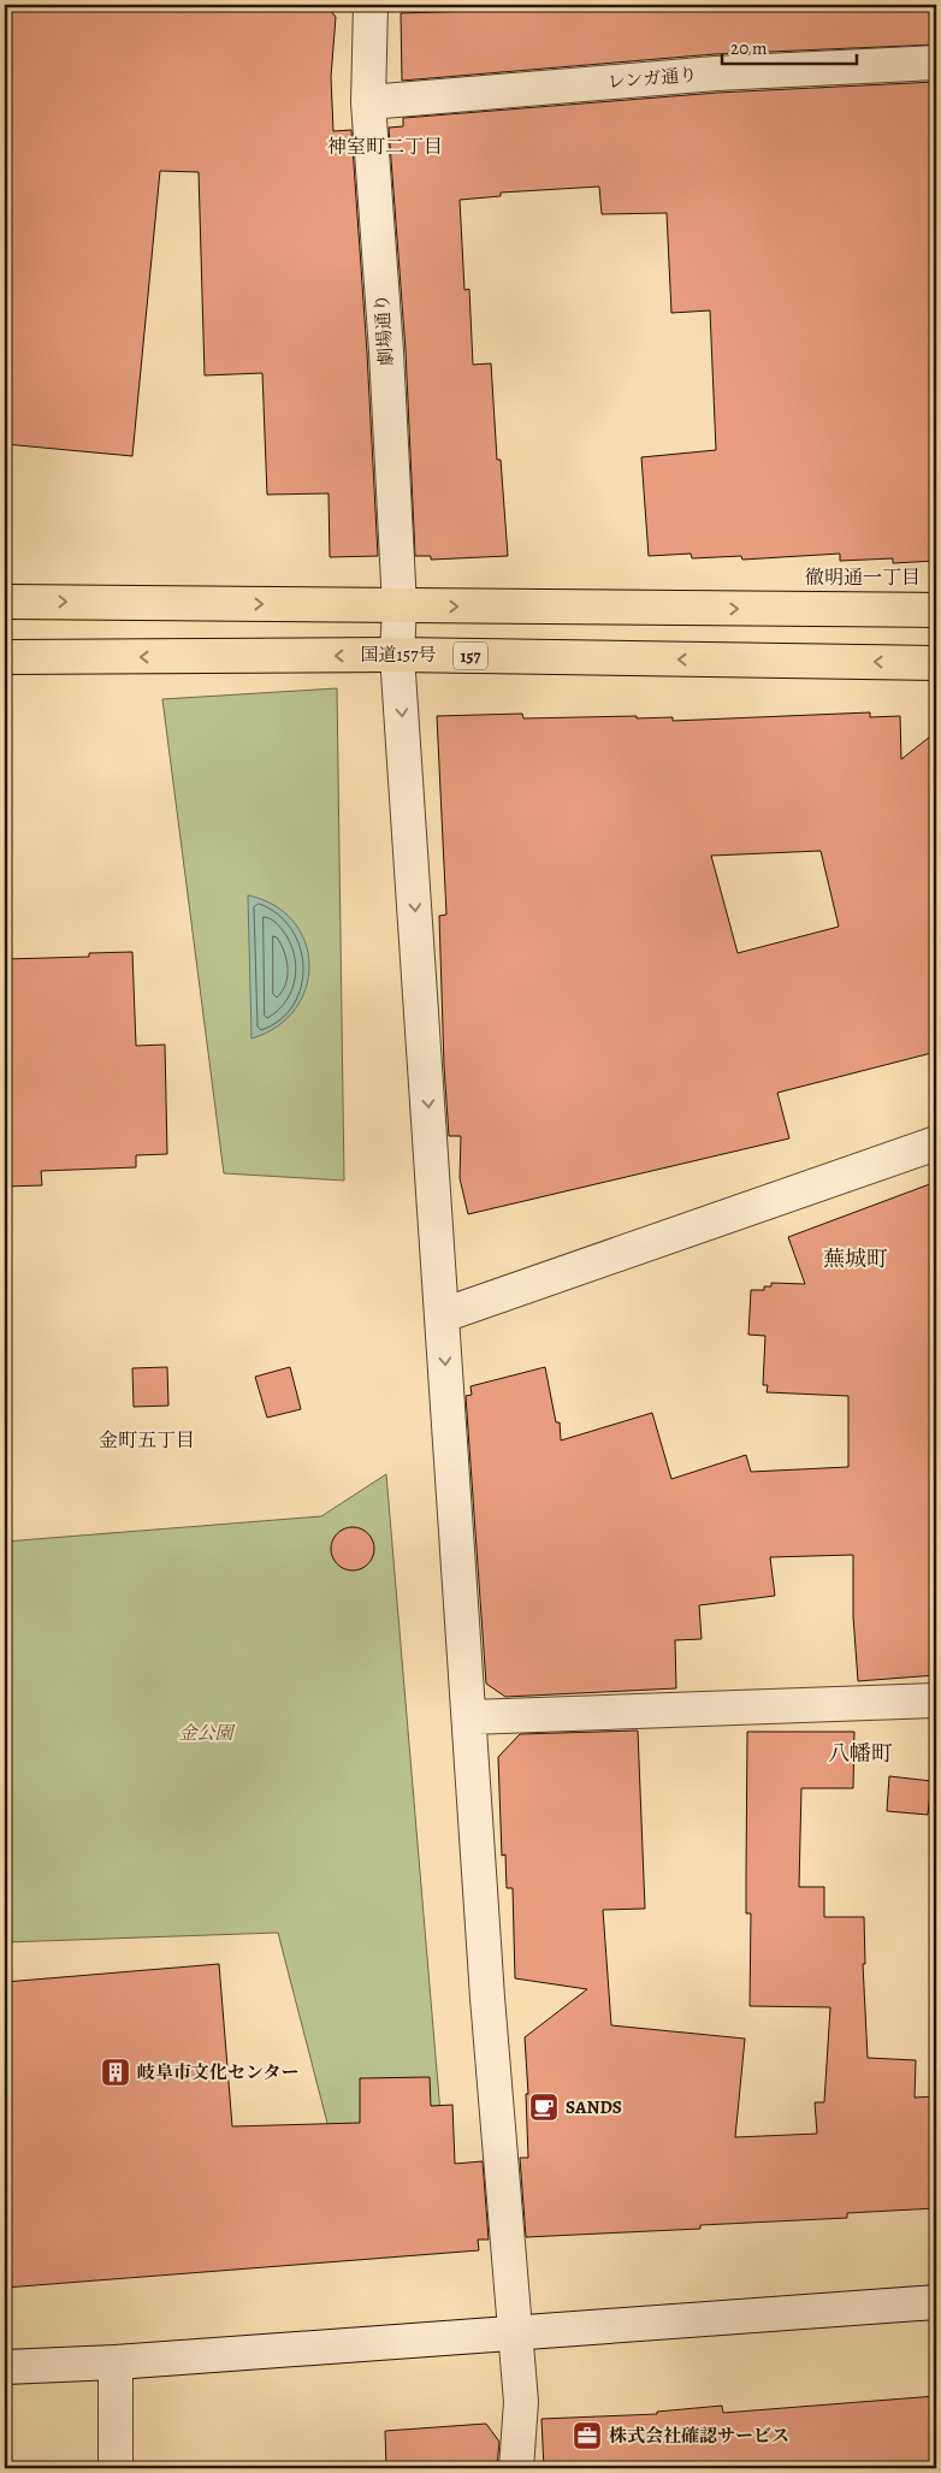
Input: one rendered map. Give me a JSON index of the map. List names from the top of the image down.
{
  "streets": {
    "highway": ["国道157号", "157"],
    "street": ["レンガ通り", "劇場通り"]
  },
  "crossings": [
    ["レンガ通り", "劇場通り"],
    ["劇場通り", "国道157号"]
  ],
  "one_way": ["劇場通り"],
  "districts": [
    "神室町二丁目",
    "徹明通一丁目",
    "蕪城町",
    "金町五丁目",
    "八幡町"
  ],
  "parks": ["金公園"],
  "places": {
    "building": ["岐阜市文化センター"],
    "cafe": ["SANDS"],
    "office": ["株式会社確認サービス"]
  },
  "scale_bar": "20 m"
}
